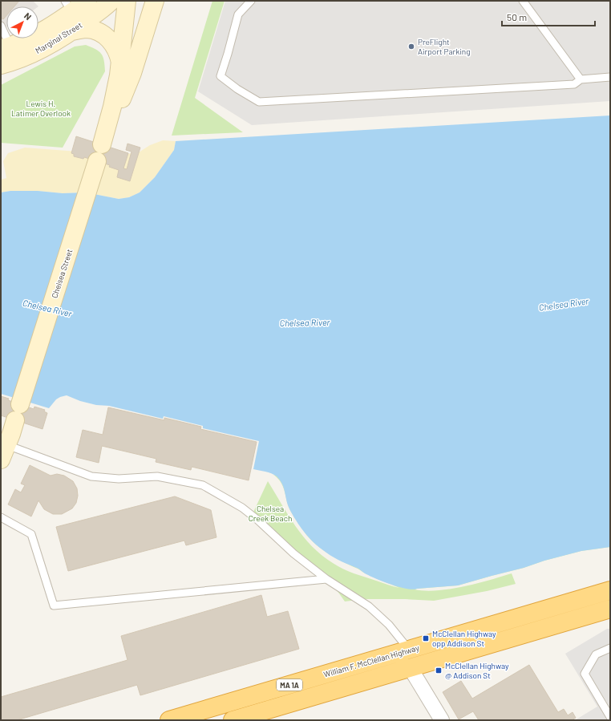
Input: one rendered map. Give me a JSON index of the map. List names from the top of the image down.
{
  "streets": {
    "highway": ["William F. McClellan Highway", "MA 1A"],
    "main road": ["Marginal Street", "Chelsea Street"]
  },
  "water": ["Chelsea River"],
  "parks": ["Lewis H. Latimer Overlook", "Chelsea Creek Beach"],
  "places": {
    "other": ["PreFlight Airport Parking"],
    "transit": ["McClellan Highway opp Addison St", "McClellan Highway @ Addison St"]
  },
  "scale_bar": "50 m",
  "north": "top right"
}
